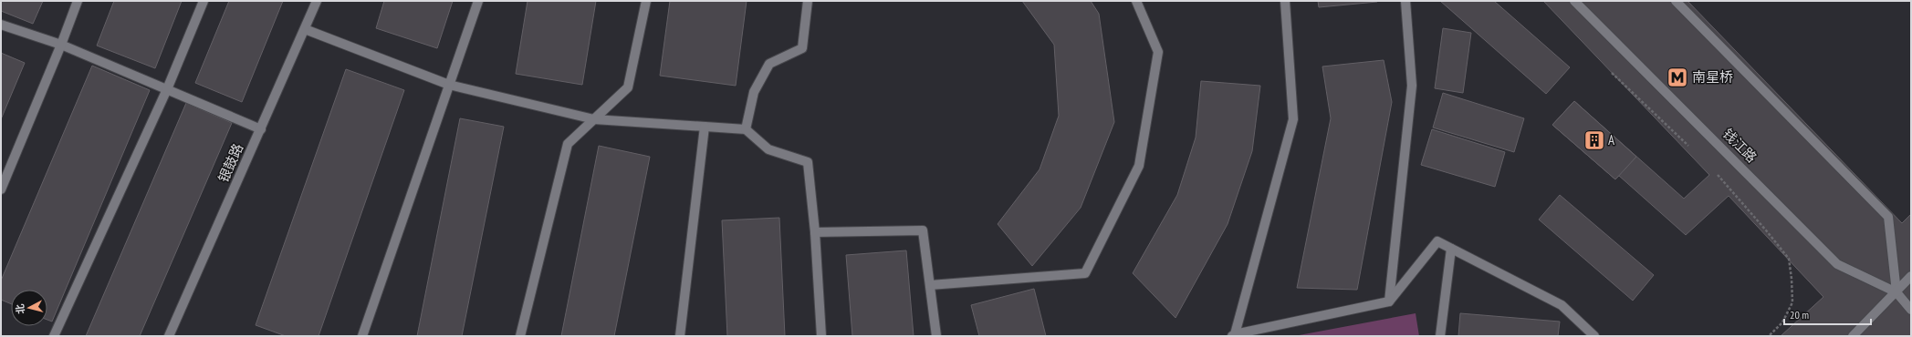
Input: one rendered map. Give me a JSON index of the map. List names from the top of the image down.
{
  "streets": {
    "main road": ["钱江路", "银鼓路"]
  },
  "places": {
    "metro station": ["南星桥"],
    "building": ["A"]
  },
  "scale_bar": "20 m",
  "north": "left"
}
